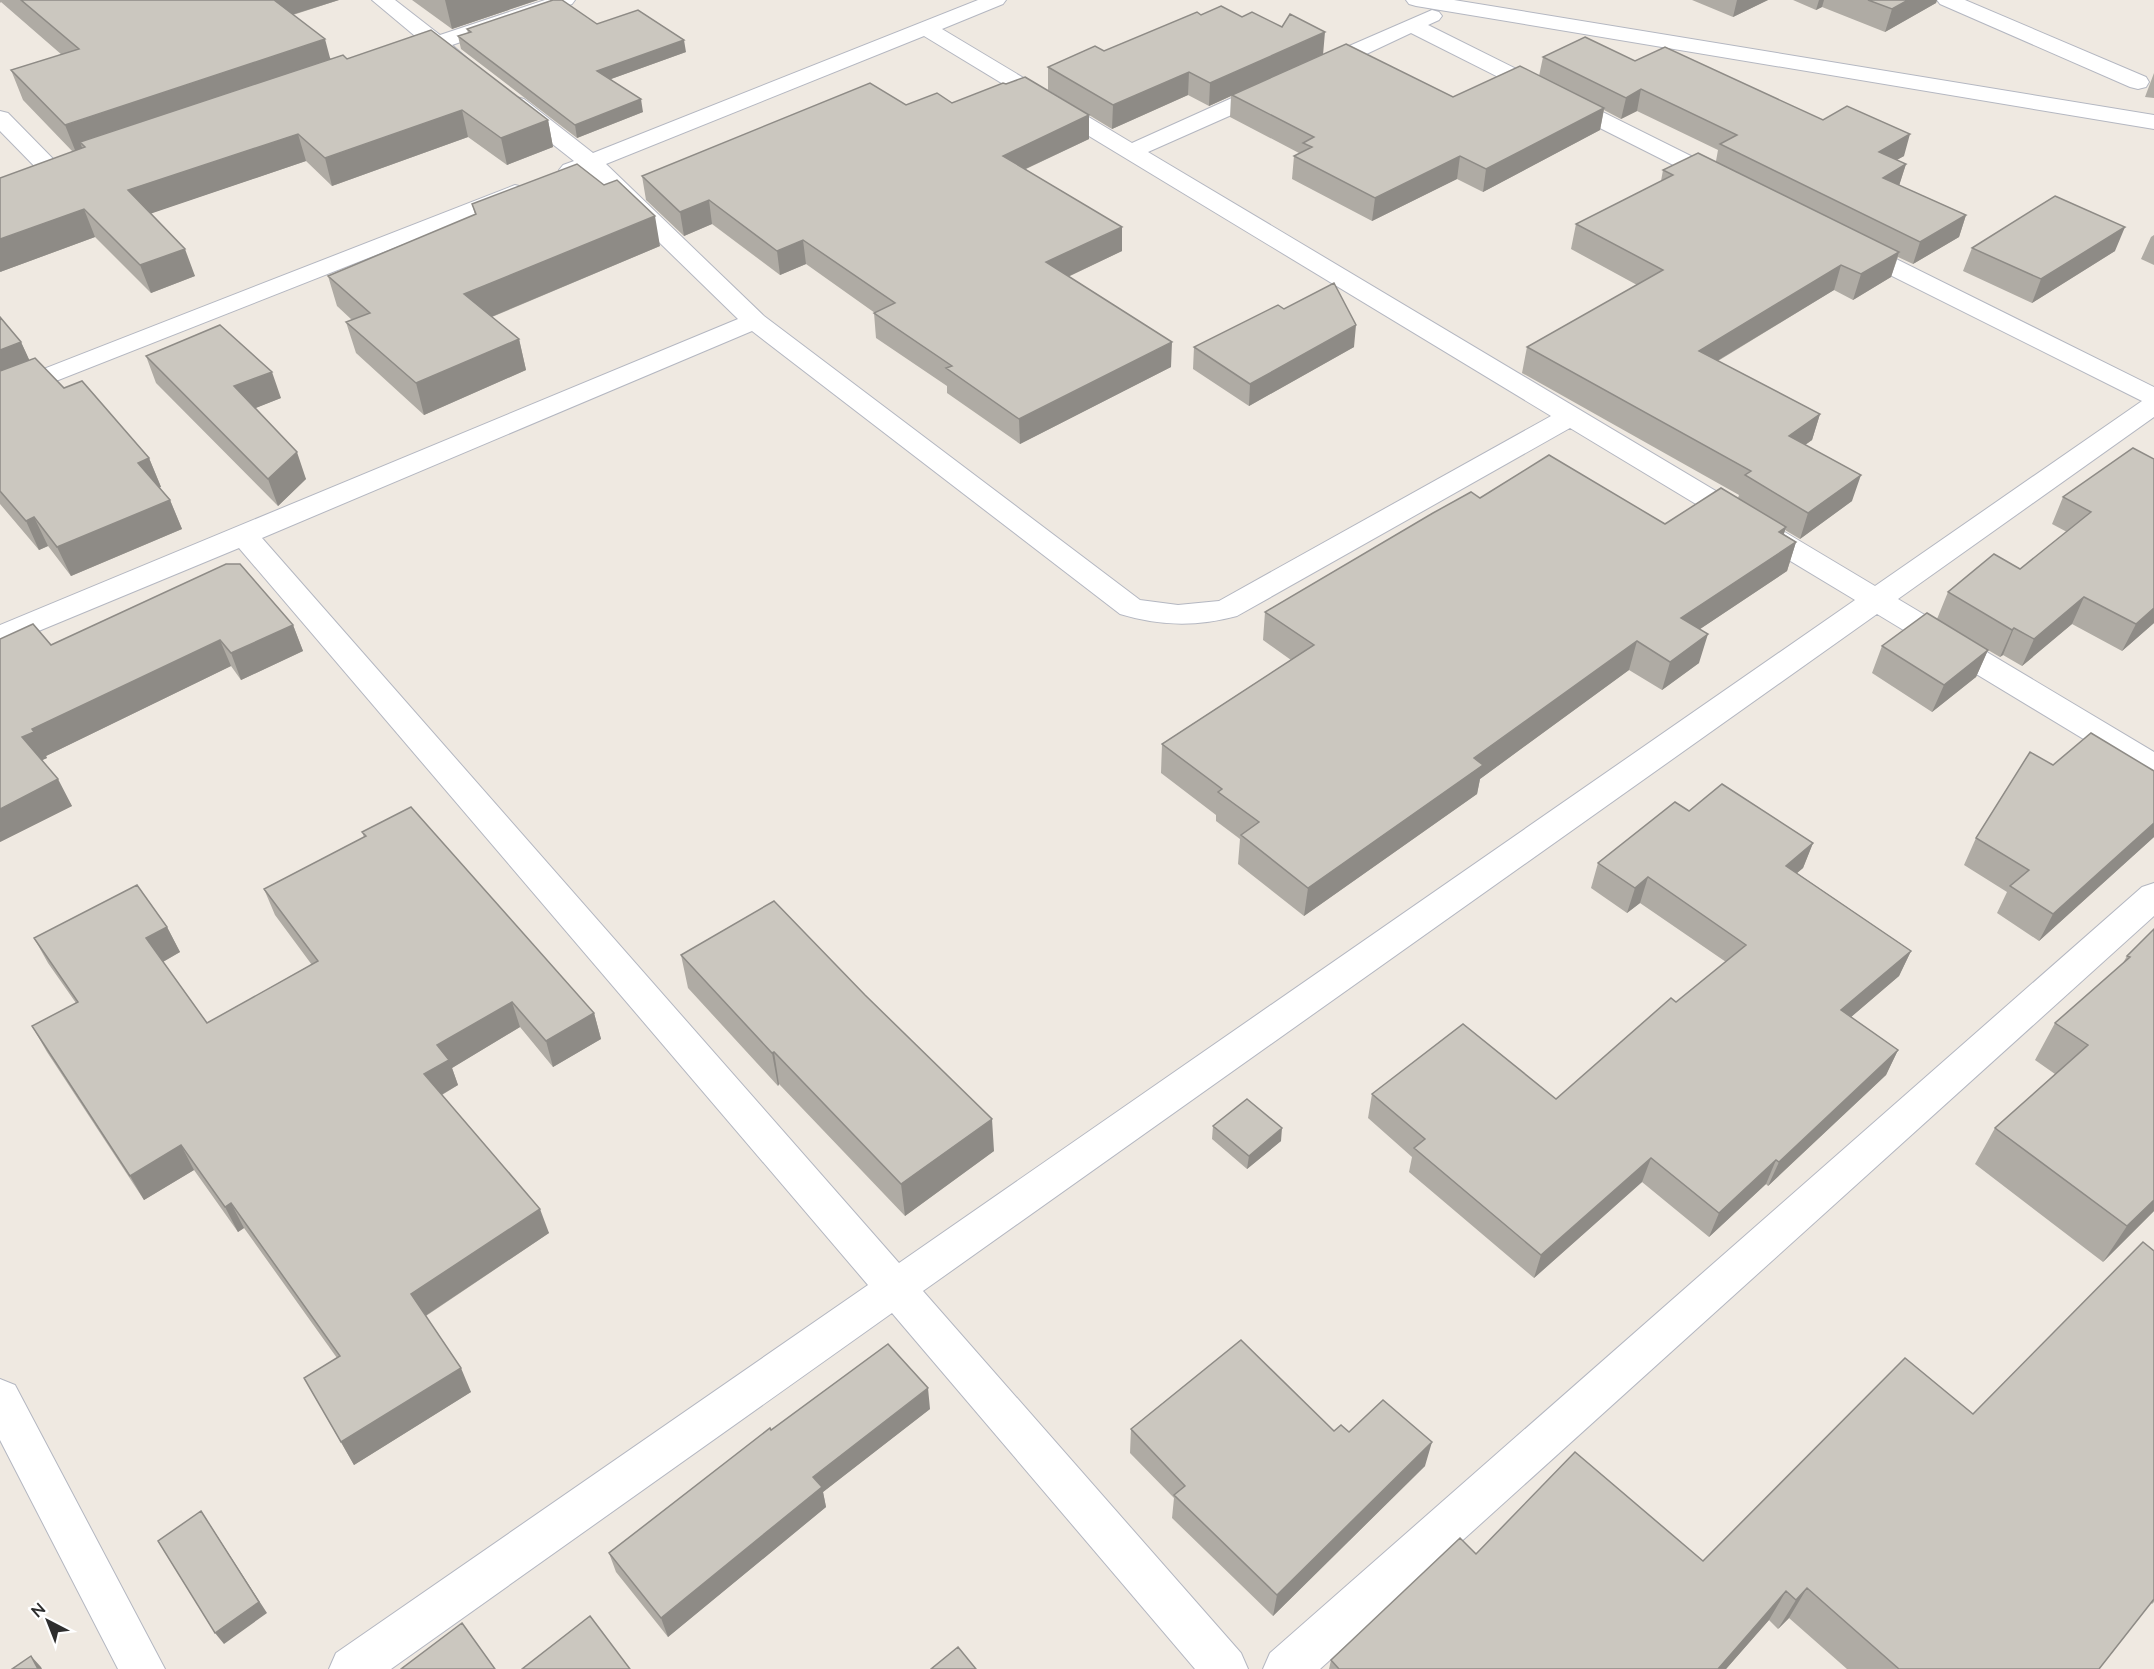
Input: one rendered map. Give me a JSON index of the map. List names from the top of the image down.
{
  "north": "top left"
}
